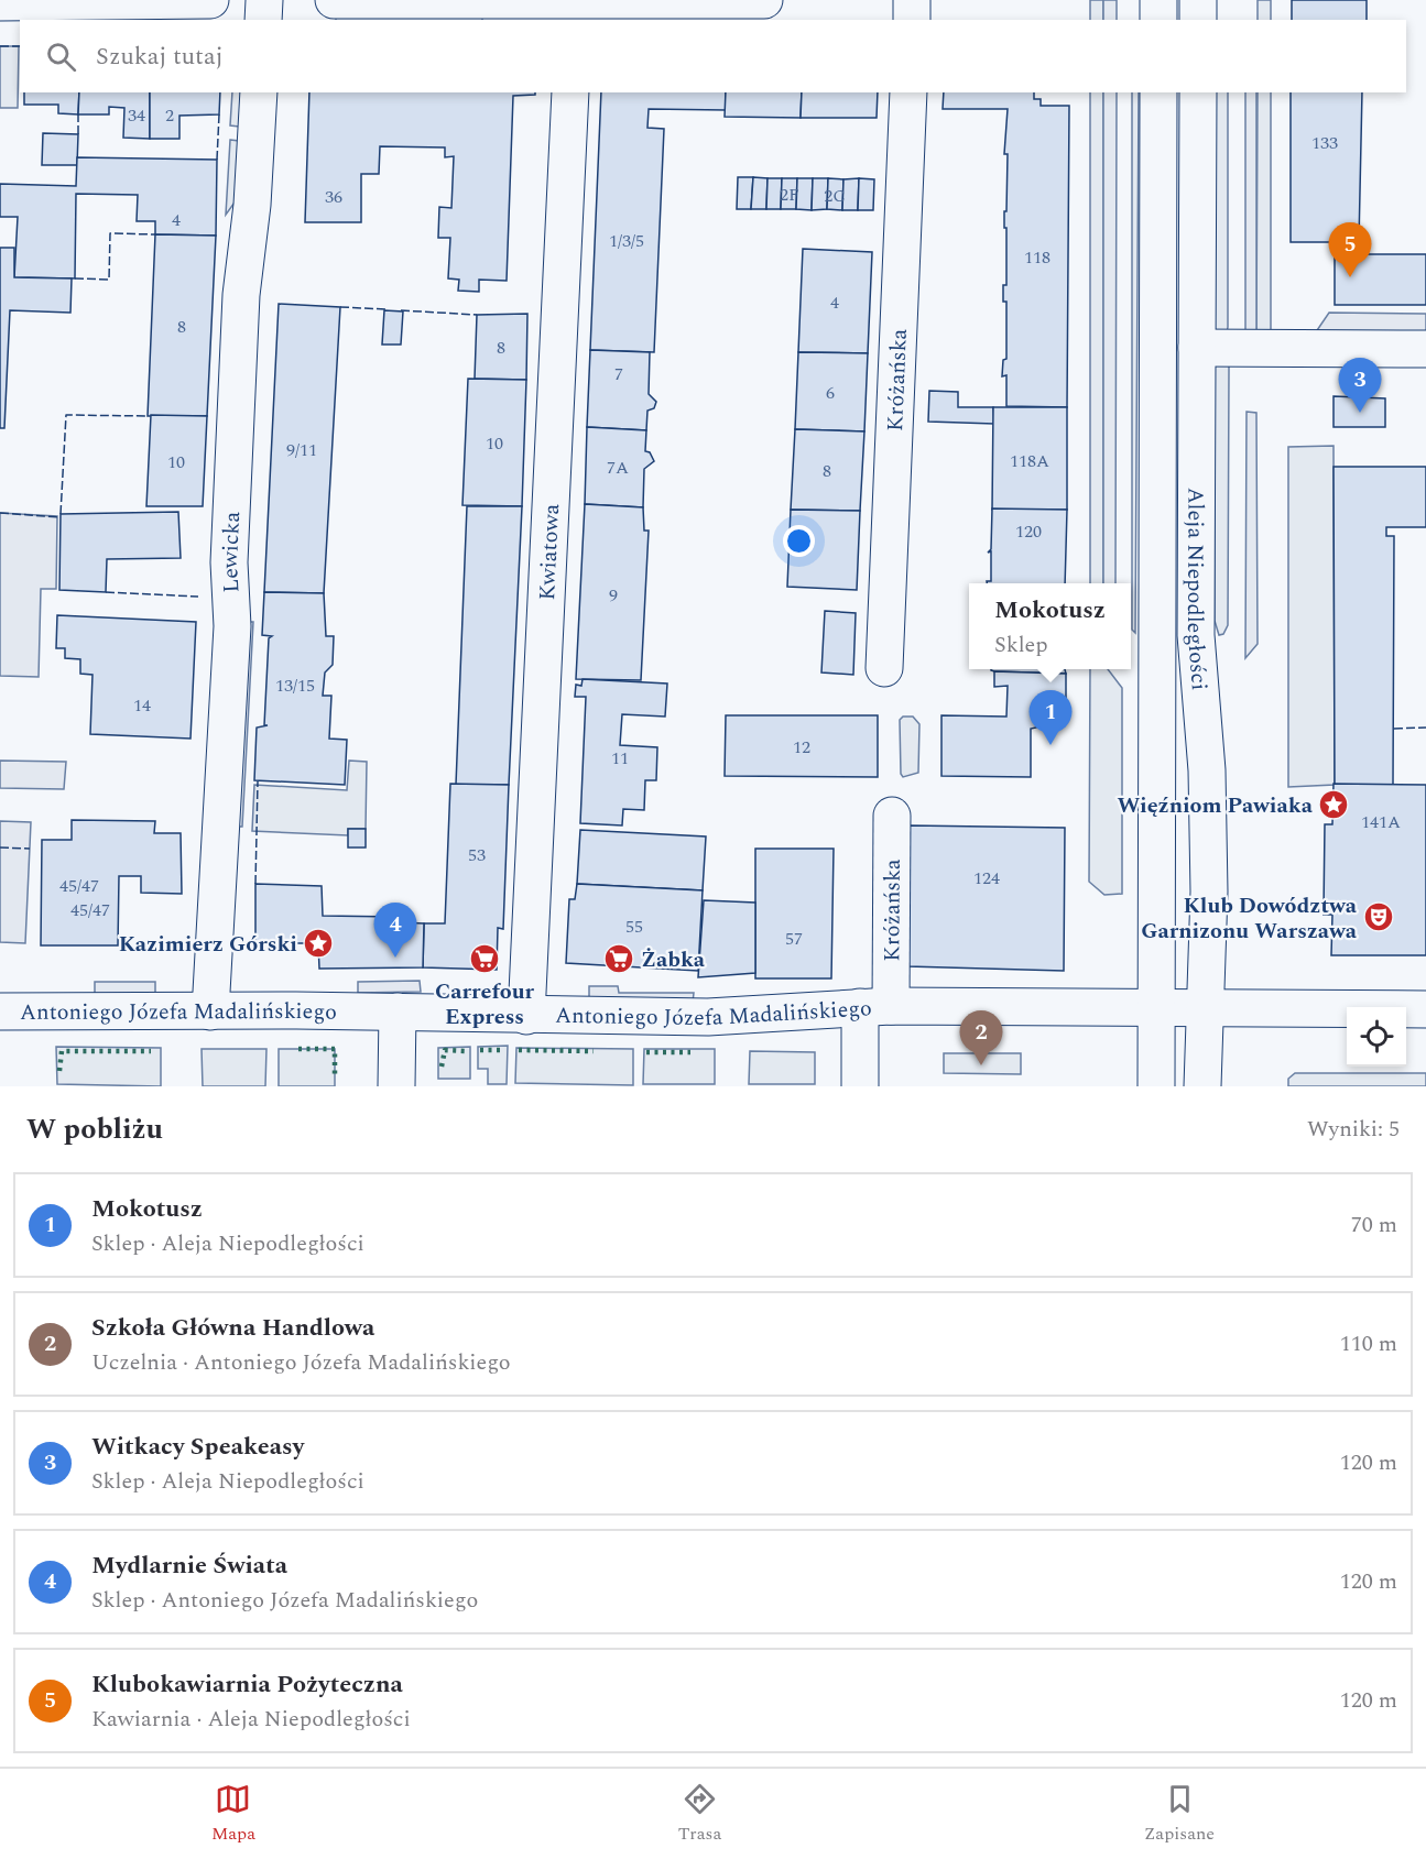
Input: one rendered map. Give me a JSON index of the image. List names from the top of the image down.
{
  "streets": {
    "street": [
      "Króżańska",
      "Lewicka",
      "Kwiatowa",
      "Aleja Niepodległości",
      "Antoniego Józefa Madalińskiego"
    ]
  },
  "crossings": [
    ["Króżańska", "Antoniego Józefa Madalińskiego"],
    ["Lewicka", "Antoniego Józefa Madalińskiego"],
    ["Kwiatowa", "Antoniego Józefa Madalińskiego"],
    ["Aleja Niepodległości", "Antoniego Józefa Madalińskiego"]
  ],
  "places": {
    "place": ["Więźniom Pawiaka", "Kazimierz Górski"],
    "theatre": ["Klub Dowództwa Garnizonu Warszawa"],
    "supermarket": ["Carrefour Express", "Żabka"]
  },
  "house_numbers": [
    "34",
    "2",
    "133",
    "2F",
    "2C",
    "36",
    "4",
    "1/3/5",
    "118",
    "4",
    "8",
    "8",
    "7",
    "6",
    "10",
    "9/11",
    "118A",
    "10",
    "7A",
    "8",
    "120",
    "9",
    "13/15",
    "14",
    "12",
    "11",
    "141A",
    "53",
    "124",
    "45/47",
    "45/47",
    "55",
    "57"
  ],
  "page": {
    "search": "Szukaj tutaj",
    "pins": [
      "5",
      "3",
      "1",
      "4",
      "2"
    ],
    "popup": ["Mokotusz", "Sklep"],
    "heading": ["W pobliżu", "Wyniki: 5"],
    "list": [
      {
        "mark": "1",
        "name": "Mokotusz",
        "note": "Sklep · Aleja Niepodległości",
        "value": "70 m"
      },
      {
        "mark": "2",
        "name": "Szkoła Główna Handlowa",
        "note": "Uczelnia · Antoniego Józefa Madalińskiego",
        "value": "110 m"
      },
      {
        "mark": "3",
        "name": "Witkacy Speakeasy",
        "note": "Sklep · Aleja Niepodległości",
        "value": "120 m"
      },
      {
        "mark": "4",
        "name": "Mydlarnie Świata",
        "note": "Sklep · Antoniego Józefa Madalińskiego",
        "value": "120 m"
      },
      {
        "mark": "5",
        "name": "Klubokawiarnia Pożyteczna",
        "note": "Kawiarnia · Aleja Niepodległości",
        "value": "120 m"
      }
    ],
    "nav": ["Mapa", "Trasa", "Zapisane"]
  }
}
